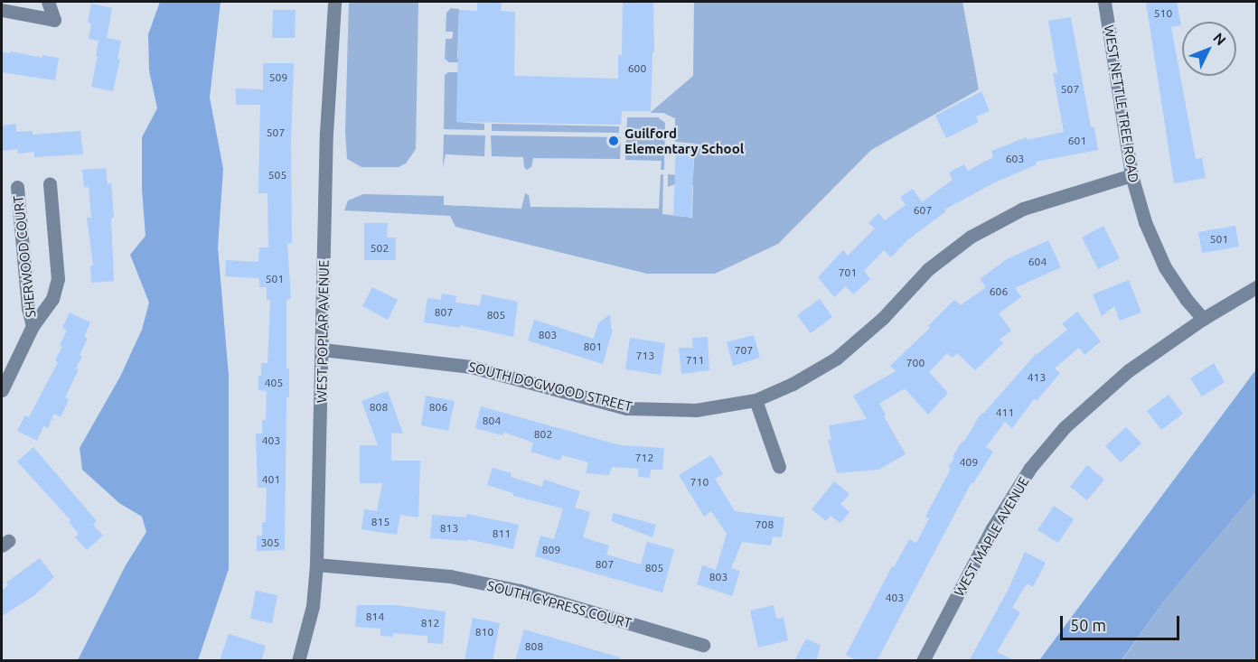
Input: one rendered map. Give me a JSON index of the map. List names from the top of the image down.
{
  "streets": {
    "street": [
      "WEST NETTLE TREE ROAD",
      "SHERWOOD COURT",
      "WEST POPLAR AVENUE",
      "SOUTH DOGWOOD STREET",
      "WEST MAPLE AVENUE",
      "SOUTH CYPRESS COURT"
    ]
  },
  "crossings": [
    ["WEST NETTLE TREE ROAD", "SOUTH DOGWOOD STREET"],
    ["WEST NETTLE TREE ROAD", "WEST MAPLE AVENUE"],
    ["WEST POPLAR AVENUE", "SOUTH DOGWOOD STREET"],
    ["WEST POPLAR AVENUE", "SOUTH CYPRESS COURT"]
  ],
  "places": ["Guilford Elementary School"],
  "house_numbers": [
    "510",
    "600",
    "509",
    "507",
    "507",
    "601",
    "603",
    "505",
    "607",
    "501",
    "502",
    "604",
    "701",
    "501",
    "606",
    "807",
    "805",
    "803",
    "801",
    "707",
    "713",
    "711",
    "700",
    "413",
    "405",
    "808",
    "806",
    "411",
    "804",
    "802",
    "403",
    "712",
    "409",
    "401",
    "710",
    "815",
    "708",
    "813",
    "811",
    "305",
    "809",
    "807",
    "805",
    "803",
    "403",
    "814",
    "812",
    "810",
    "808"
  ],
  "scale_bar": "50 m",
  "north": "top right"
}
